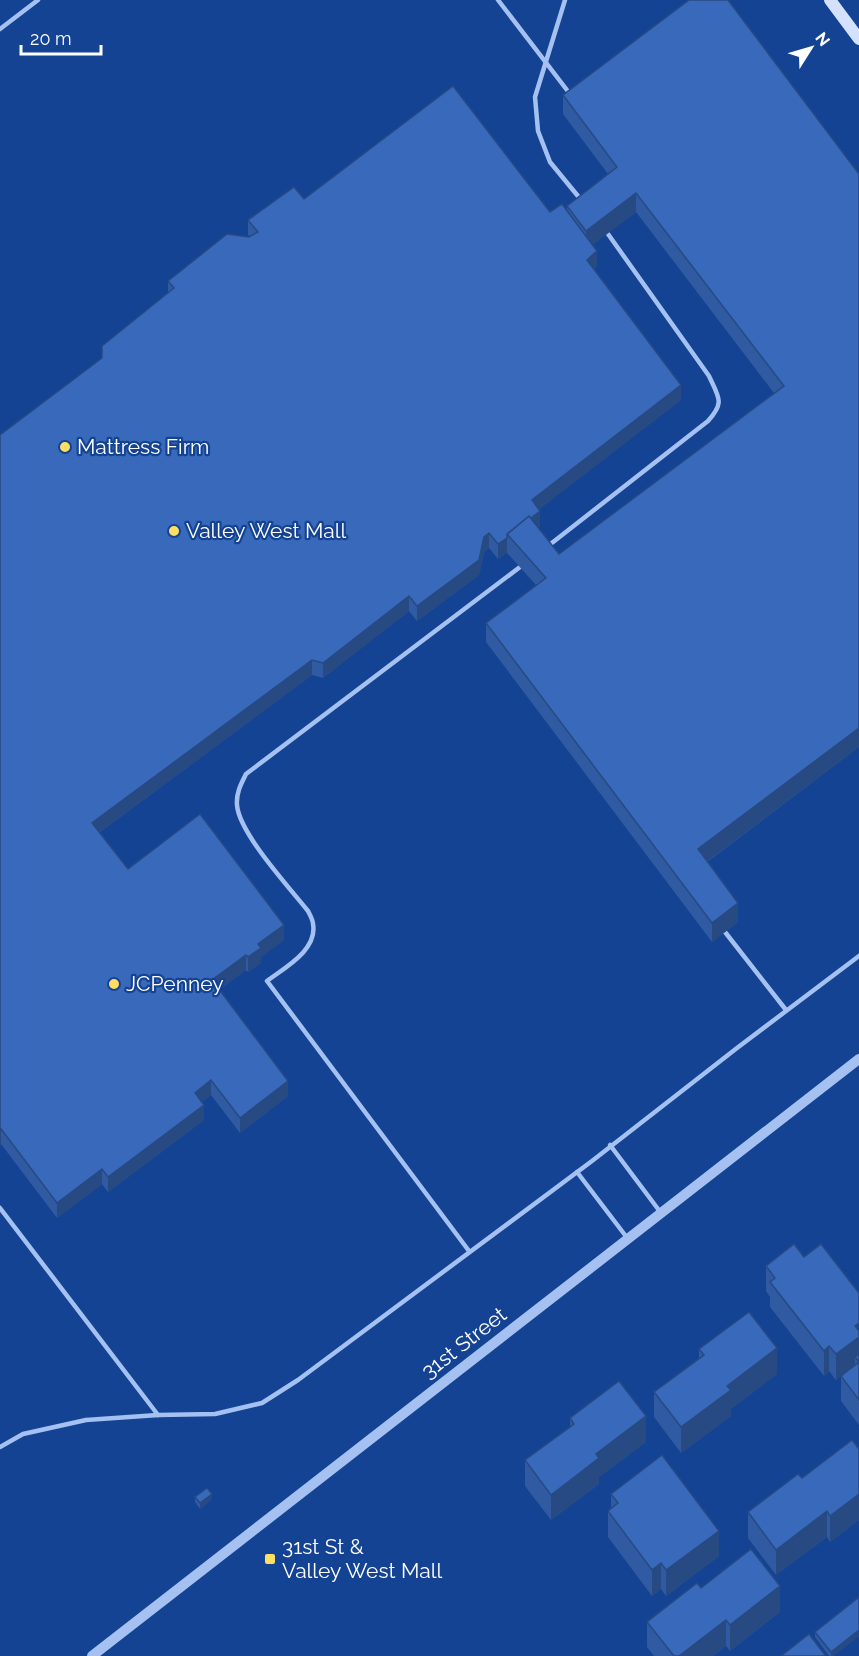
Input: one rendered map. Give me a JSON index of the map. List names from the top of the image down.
{
  "streets": {
    "street": ["31st Street"]
  },
  "places": {
    "other": ["Mattress Firm", "Valley West Mall", "JCPenney"],
    "transit": ["31st St & Valley West Mall"]
  },
  "scale_bar": "20 m",
  "north": "top right"
}
